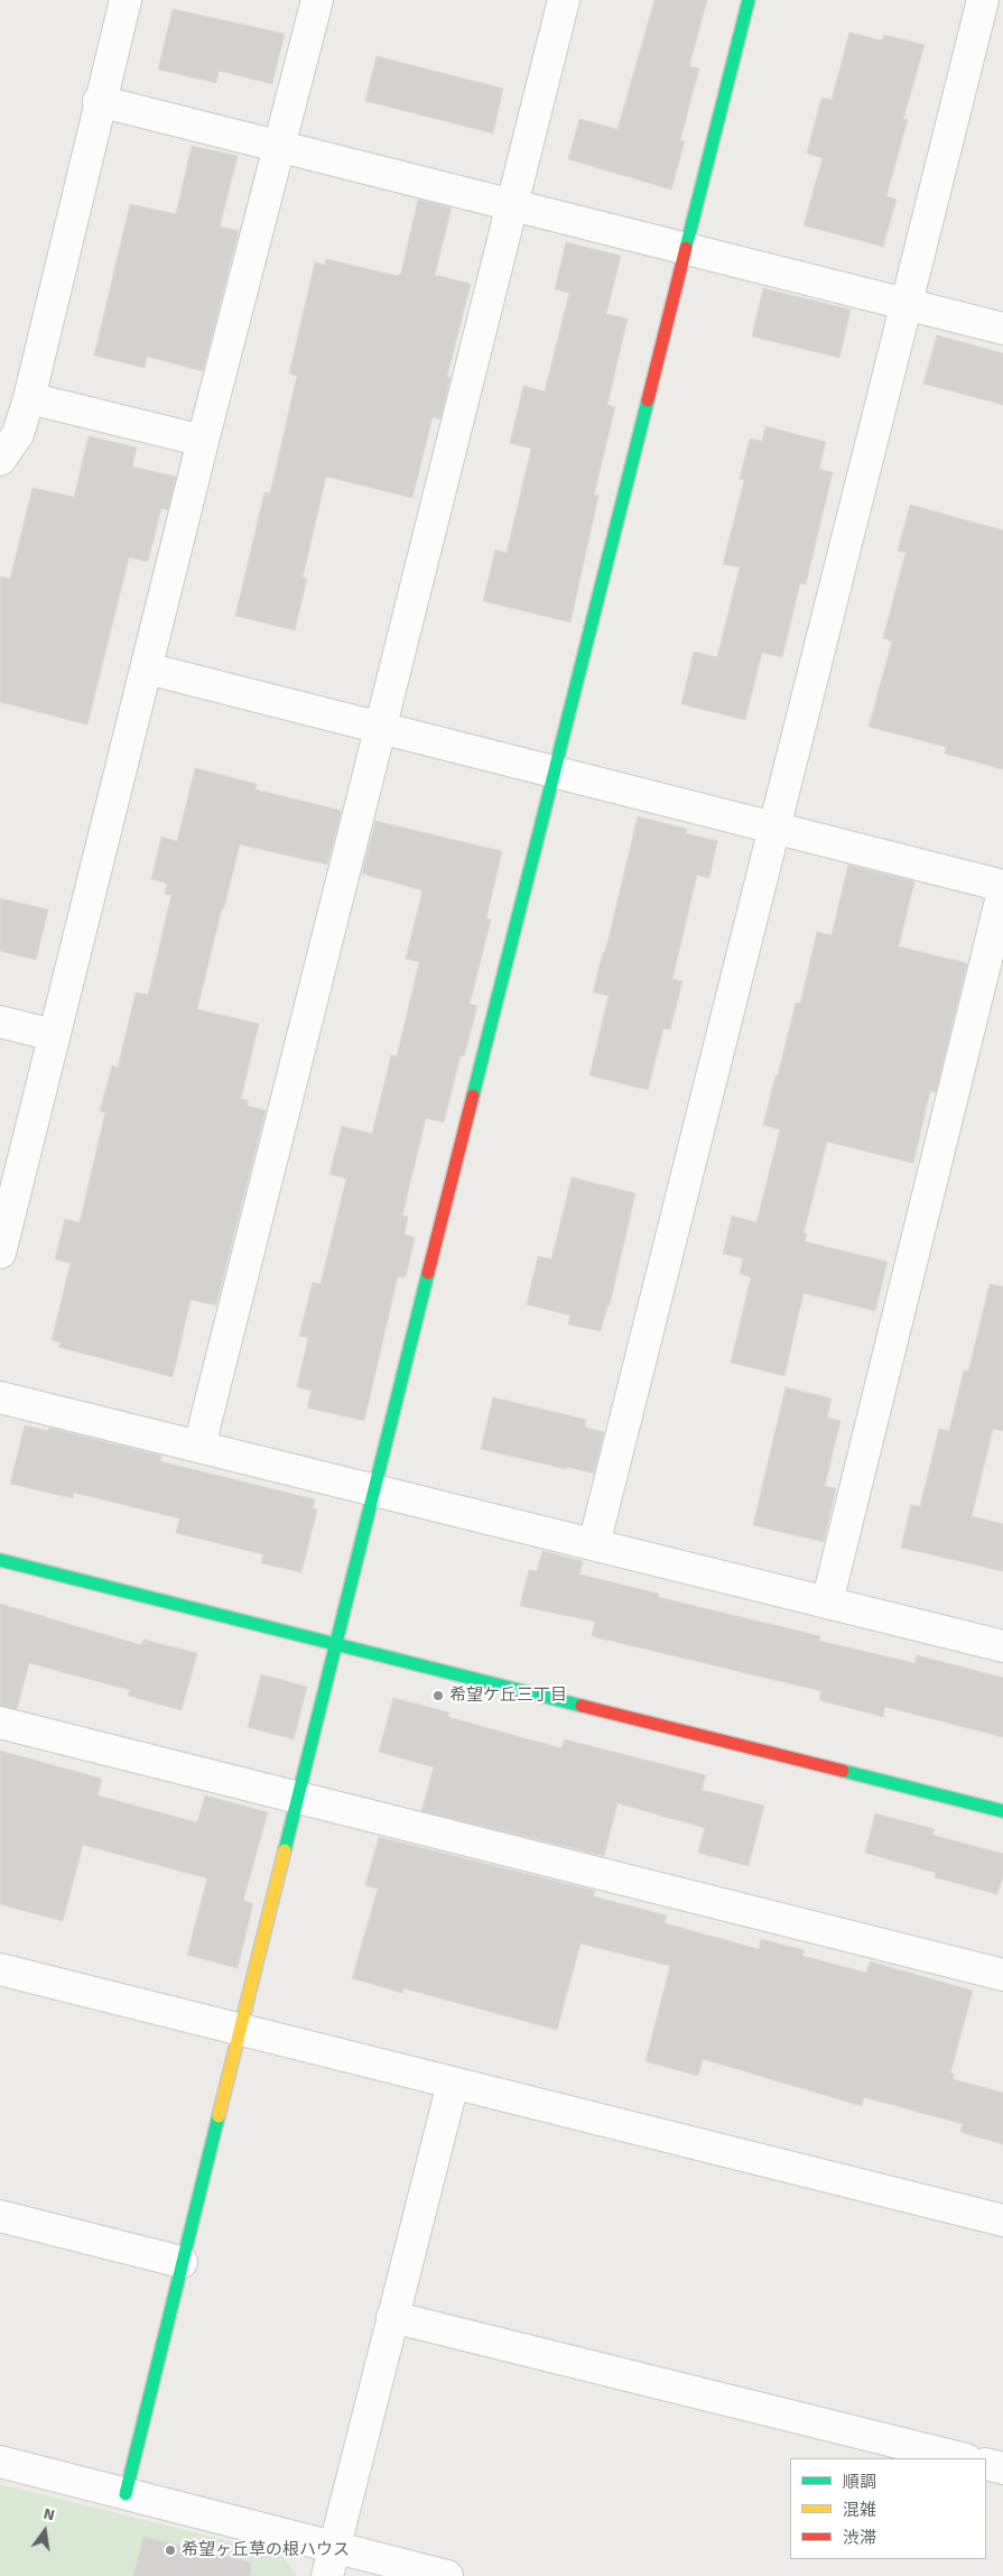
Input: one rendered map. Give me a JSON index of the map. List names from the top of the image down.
{
  "places": ["希望ケ丘三丁目", "希望ヶ丘草の根ハウス"],
  "legend": ["順調", "混雑", "渋滞"],
  "north": "top"
}
